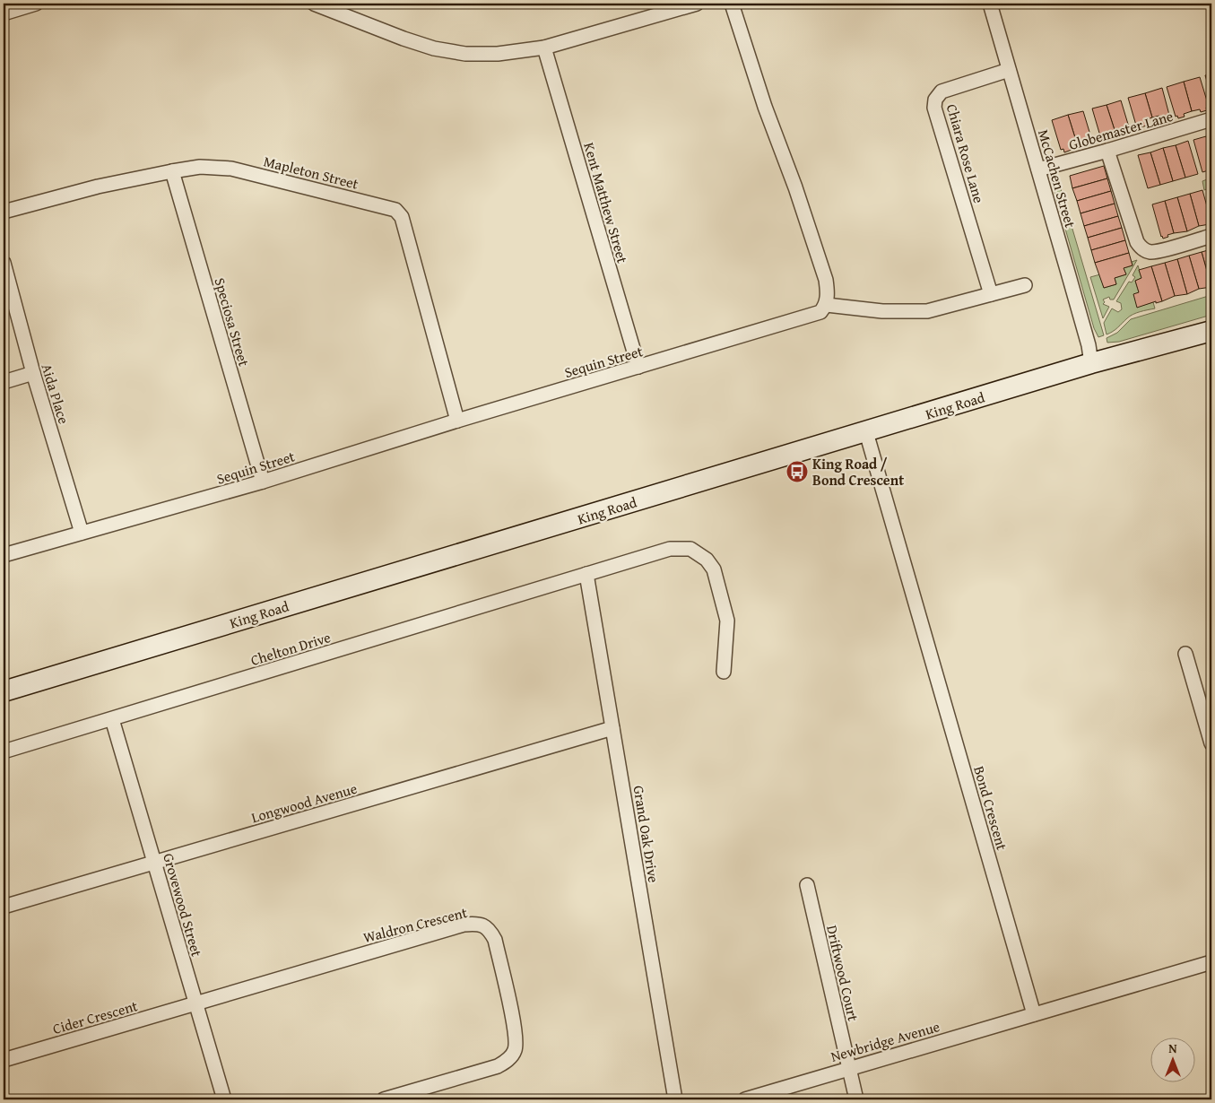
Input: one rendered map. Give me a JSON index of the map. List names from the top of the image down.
{
  "streets": {
    "main road": ["King Road"],
    "street": [
      "Globemaster Lane",
      "Chiara Rose Lane",
      "Mapleton Street",
      "McCachen Street",
      "Kent Matthew Street",
      "Speciosa Street",
      "Sequin Street",
      "Aida Place",
      "Chelton Drive",
      "Longwood Avenue",
      "Bond Crescent",
      "Grand Oak Drive",
      "Grovewood Street",
      "Waldron Crescent",
      "Driftwood Court",
      "Cider Crescent",
      "Newbridge Avenue"
    ]
  },
  "crossings": [
    ["Globemaster Lane", "McCachen Street"],
    ["Chiara Rose Lane", "McCachen Street"],
    ["Mapleton Street", "Speciosa Street"],
    ["Mapleton Street", "Sequin Street"],
    ["McCachen Street", "King Road"],
    ["Kent Matthew Street", "Sequin Street"],
    ["Speciosa Street", "Sequin Street"],
    ["Sequin Street", "Aida Place"],
    ["King Road", "Bond Crescent"],
    ["Chelton Drive", "Grand Oak Drive"],
    ["Chelton Drive", "Grovewood Street"],
    ["Longwood Avenue", "Grand Oak Drive"],
    ["Longwood Avenue", "Grovewood Street"],
    ["Bond Crescent", "Newbridge Avenue"],
    ["Grovewood Street", "Waldron Crescent"],
    ["Grovewood Street", "Cider Crescent"],
    ["Waldron Crescent", "Cider Crescent"],
    ["Driftwood Court", "Newbridge Avenue"]
  ],
  "places": {
    "bus stop": ["King Road / Bond Crescent"]
  },
  "north": "top"
}
